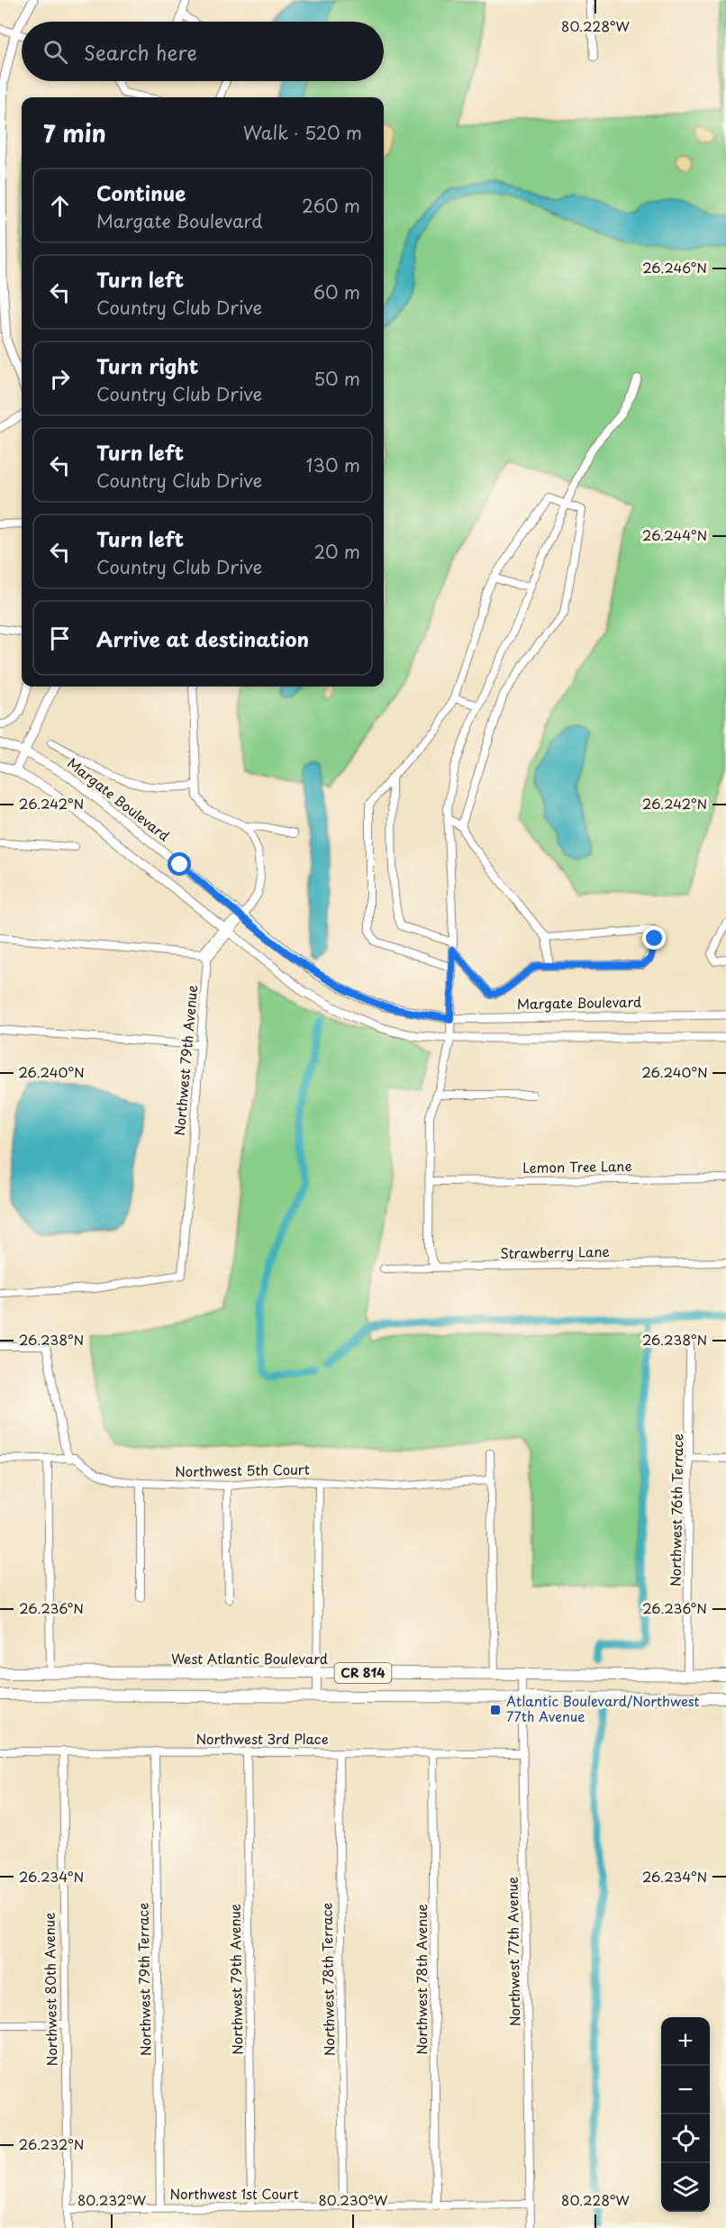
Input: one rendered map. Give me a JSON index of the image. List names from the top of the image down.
{
  "streets": {
    "main road": ["West Atlantic Boulevard", "CR 814"],
    "street": [
      "Margate Boulevard",
      "Northwest 79th Avenue",
      "Lemon Tree Lane",
      "Strawberry Lane",
      "Northwest 5th Court",
      "Northwest 76th Terrace",
      "Northwest 3rd Place",
      "Northwest 77th Avenue",
      "Northwest 79th Terrace",
      "Northwest 78th Terrace",
      "Northwest 78th Avenue",
      "Northwest 80th Avenue",
      "Northwest 1st Court"
    ]
  },
  "crossings": [
    ["Northwest 79th Avenue", "Northwest 3rd Place"],
    ["Northwest 79th Avenue", "Northwest 1st Court"],
    ["Northwest 76th Terrace", "West Atlantic Boulevard"],
    ["West Atlantic Boulevard", "Northwest 77th Avenue"],
    ["CR 814", "Northwest 77th Avenue"],
    ["Northwest 3rd Place", "Northwest 77th Avenue"],
    ["Northwest 3rd Place", "Northwest 79th Terrace"],
    ["Northwest 3rd Place", "Northwest 78th Terrace"],
    ["Northwest 3rd Place", "Northwest 78th Avenue"],
    ["Northwest 3rd Place", "Northwest 80th Avenue"],
    ["Northwest 77th Avenue", "Northwest 1st Court"],
    ["Northwest 79th Terrace", "Northwest 1st Court"],
    ["Northwest 78th Terrace", "Northwest 1st Court"],
    ["Northwest 78th Avenue", "Northwest 1st Court"],
    ["Northwest 80th Avenue", "Northwest 1st Court"]
  ],
  "places": {
    "transit": ["Atlantic Boulevard/Northwest 77th Avenue"]
  },
  "page": {
    "search": "Search here",
    "heading": ["7 min", "Walk · 520 m"],
    "list": [
      ["Continue", "Margate Boulevard", "260 m"],
      ["Turn left", "Country Club Drive", "60 m"],
      ["Turn right", "Country Club Drive", "50 m"],
      ["Turn left", "Country Club Drive", "130 m"],
      ["Turn left", "Country Club Drive", "20 m"],
      "Arrive at destination"
    ],
    "map_buttons": ["+", "−"]
  },
  "coordinates": [
    "80.228°W",
    "26.246°N",
    "26.244°N",
    "26.242°N",
    "26.240°N",
    "26.238°N",
    "26.236°N",
    "26.234°N",
    "26.232°N",
    "80.232°W",
    "80.230°W"
  ]
}
